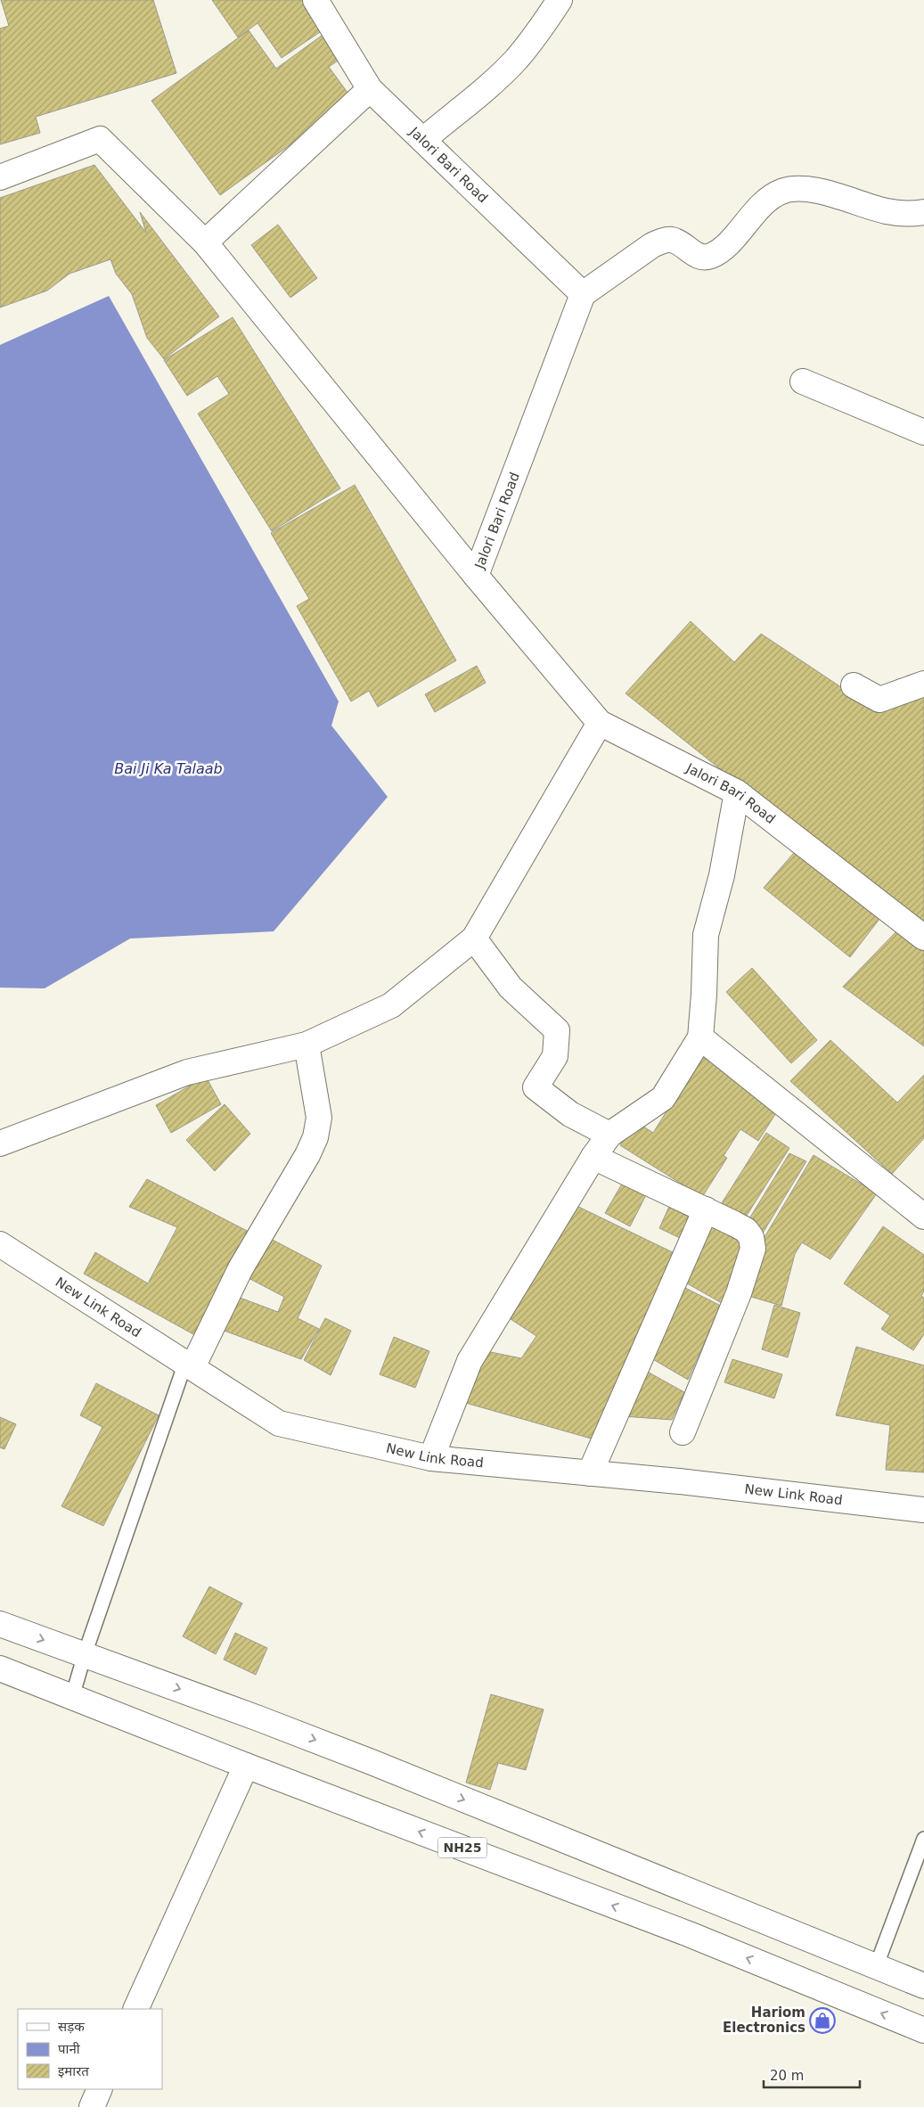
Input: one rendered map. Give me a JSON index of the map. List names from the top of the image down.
{
  "streets": {
    "street": ["Jalori Bari Road", "New Link Road", "NH25"]
  },
  "water": ["Bai Ji Ka Talaab"],
  "places": {
    "shop": ["Hariom Electronics"]
  },
  "legend": ["सड़क", "पानी", "इमारत"],
  "scale_bar": "20 m"
}
